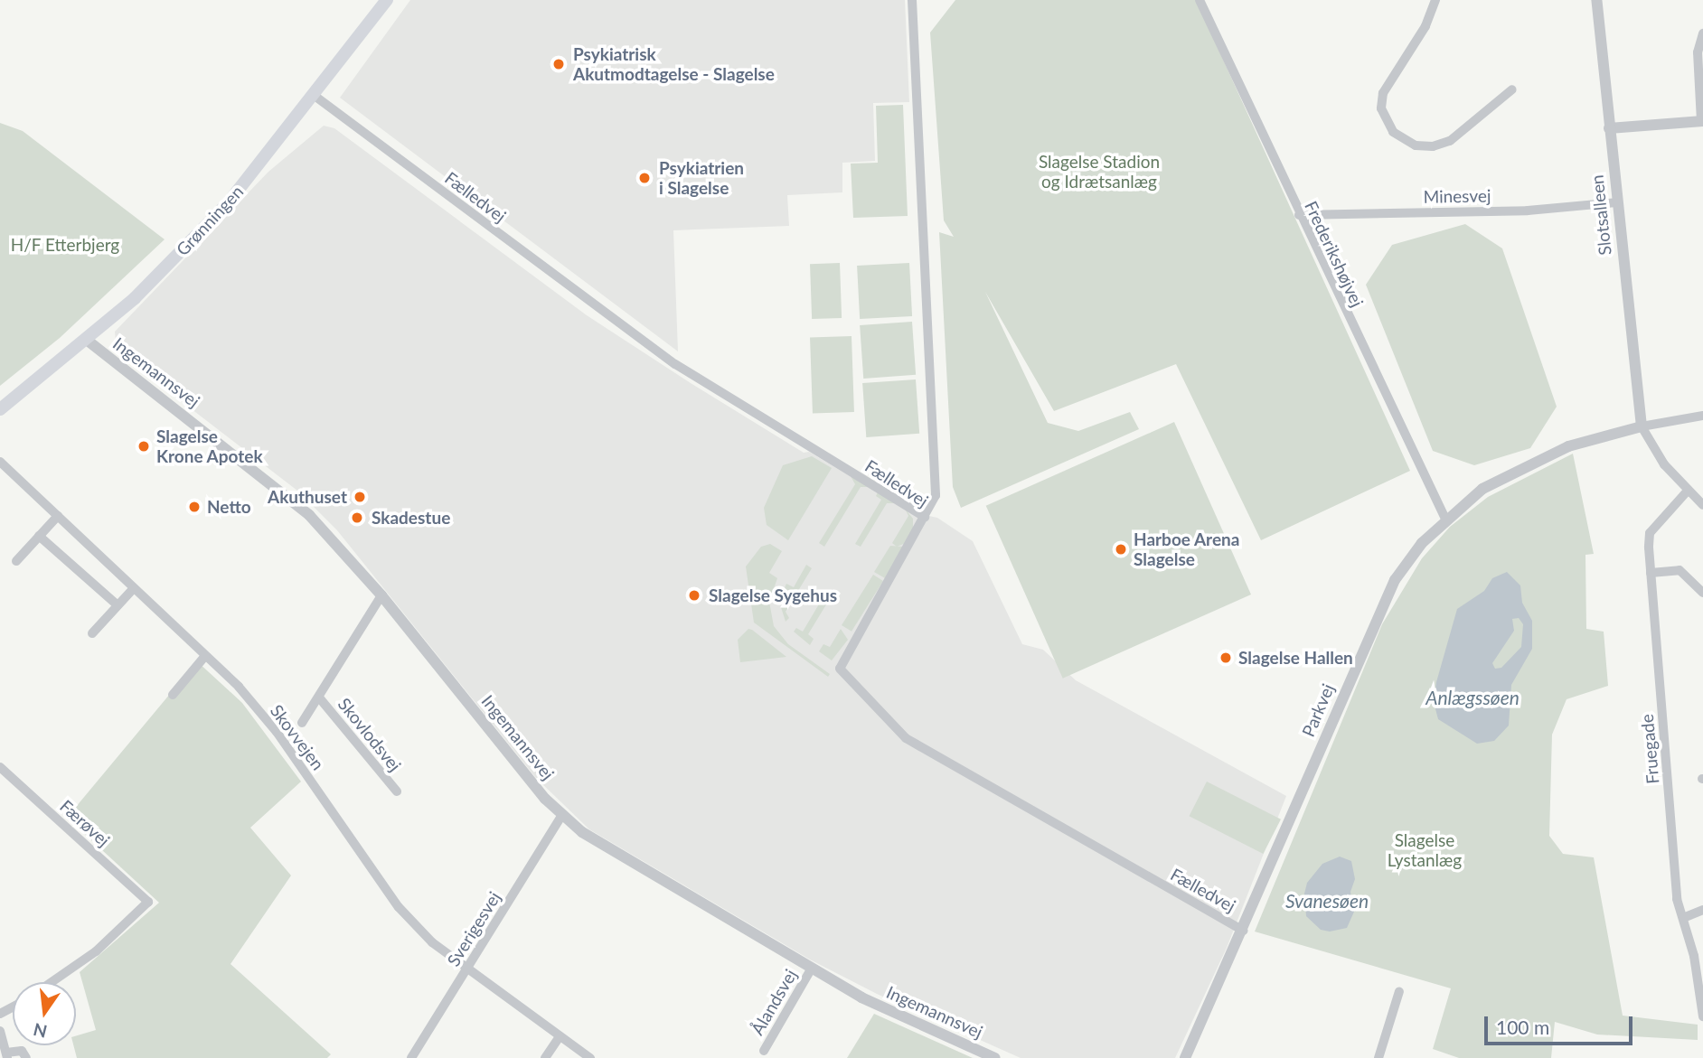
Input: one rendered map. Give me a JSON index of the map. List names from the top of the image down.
{
  "streets": {
    "main road": ["Grønningen"],
    "street": [
      "Minesvej",
      "Fælledvej",
      "Slotsalleen",
      "Frederikshøjvej",
      "Ingemannsvej",
      "Parkvej",
      "Skovlodsvej",
      "Skovvejen",
      "Fruegade",
      "Færøvej",
      "Sverigesvej",
      "Ålandsvej"
    ]
  },
  "crossings": [
    ["Minesvej", "Slotsalleen"],
    ["Minesvej", "Frederikshøjvej"],
    ["Fælledvej", "Grønningen"],
    ["Fælledvej", "Parkvej"],
    ["Slotsalleen", "Parkvej"],
    ["Grønningen", "Ingemannsvej"],
    ["Frederikshøjvej", "Parkvej"],
    ["Ingemannsvej", "Skovlodsvej"],
    ["Ingemannsvej", "Sverigesvej"],
    ["Ingemannsvej", "Ålandsvej"],
    ["Skovvejen", "Sverigesvej"]
  ],
  "water": ["Anlægssøen", "Svanesøen"],
  "parks": ["Slagelse Stadion og Idrætsanlæg", "H/F Etterbjerg", "Slagelse Lystanlæg"],
  "places": [
    "Psykiatrisk Akutmodtagelse - Slagelse",
    "Psykiatrien i Slagelse",
    "Slagelse Krone Apotek",
    "Akuthuset",
    "Netto",
    "Skadestue",
    "Harboe Arena Slagelse",
    "Slagelse Sygehus",
    "Slagelse Hallen"
  ],
  "scale_bar": "100 m",
  "north": "bottom"
}
